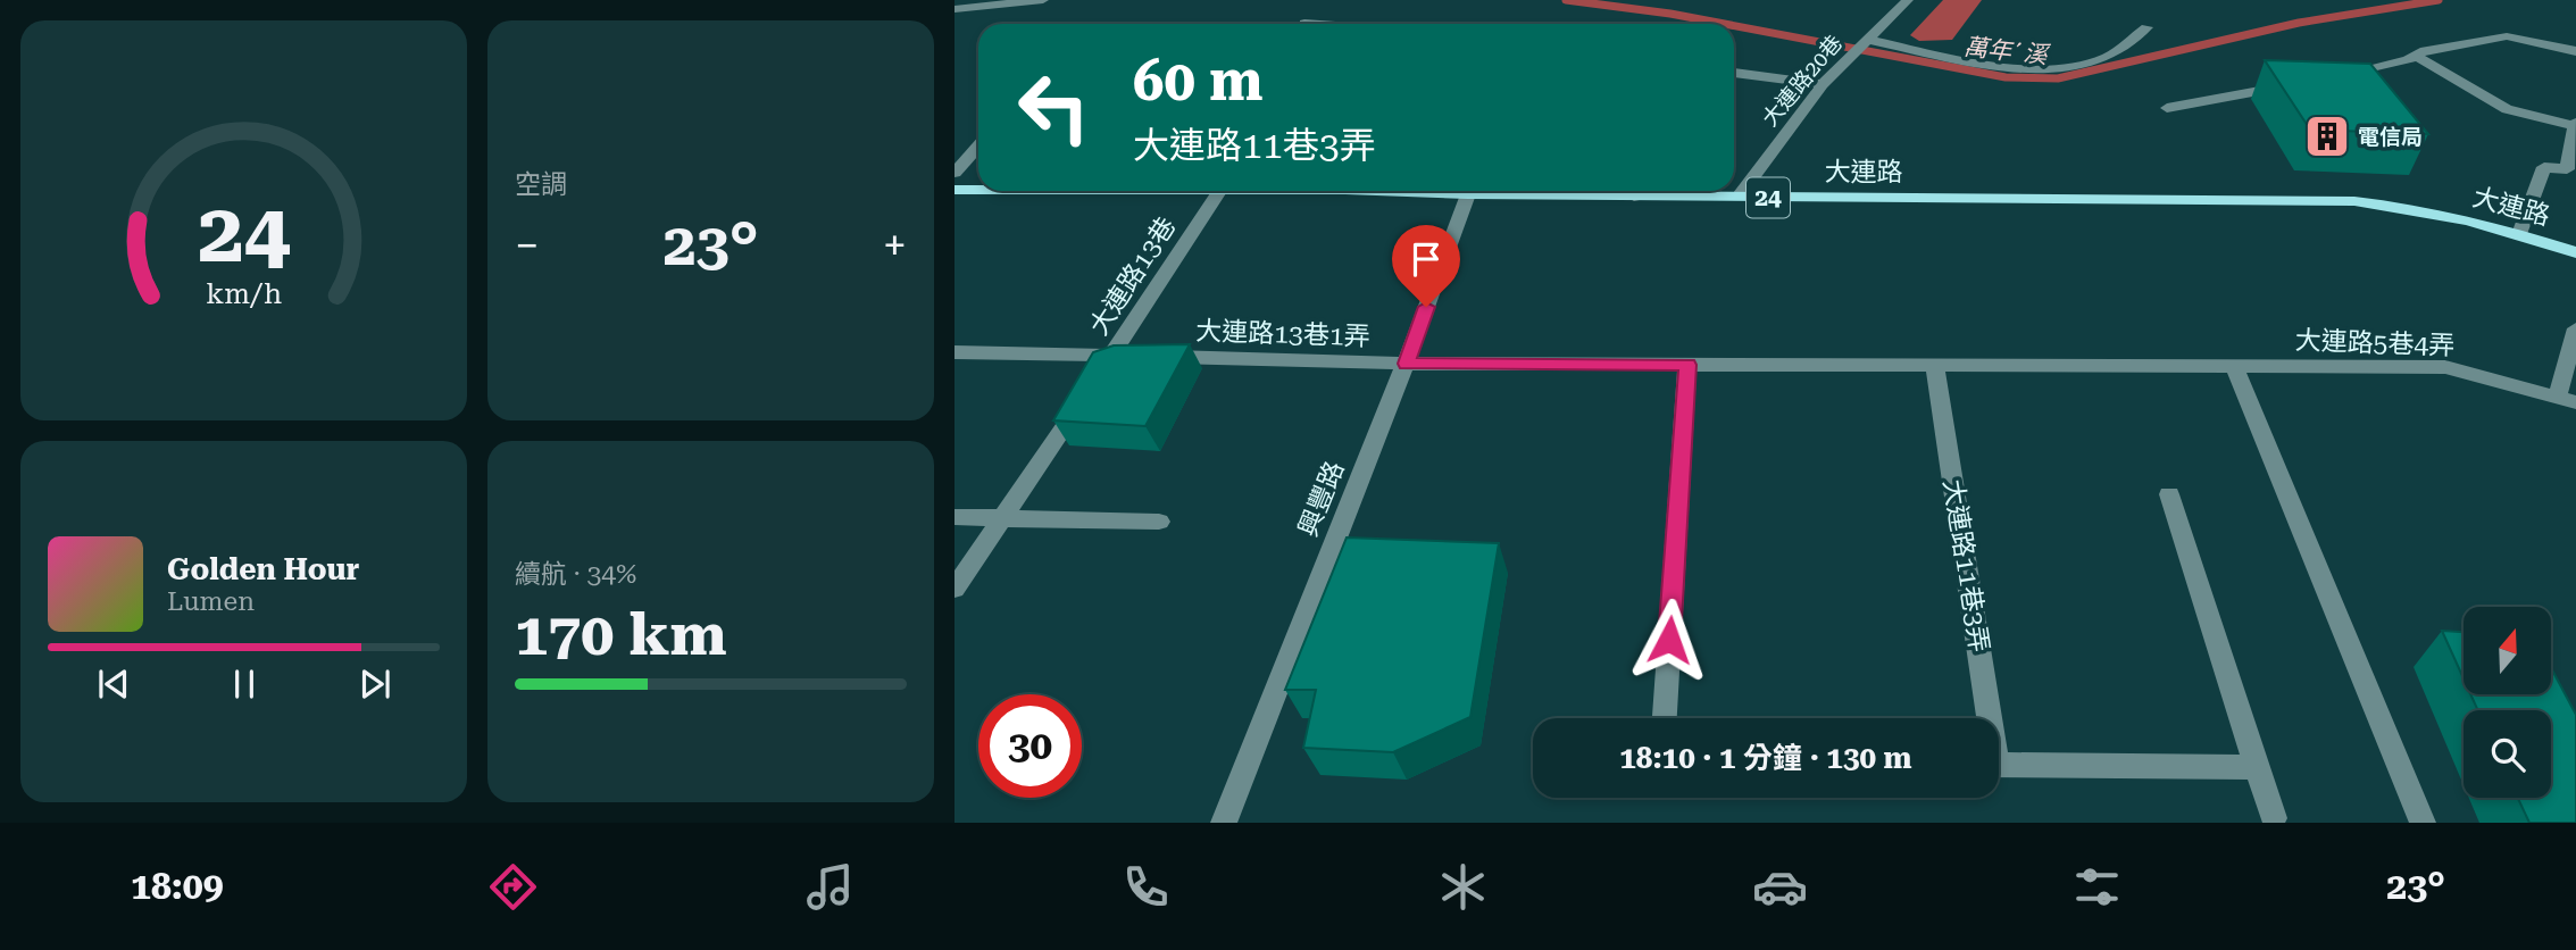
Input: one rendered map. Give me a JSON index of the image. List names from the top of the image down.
{
  "streets": {
    "main road": ["大連路", "24"],
    "street": [
      "大連路20巷",
      "大連路13巷",
      "大連路13巷1弄",
      "大連路5巷4弄",
      "興豐路",
      "大連路11巷3弄"
    ]
  },
  "crossings": [
    ["大連路20巷", "大連路"],
    ["大連路", "興豐路"],
    ["大連路13巷", "大連路13巷1弄"],
    ["大連路13巷1弄", "興豐路"]
  ],
  "water": ["萬年ˊ溪"],
  "places": {
    "building": ["電信局"]
  },
  "north": "top",
  "page": {
    "tile": [
      "空調",
      ["續航 · 34%", "170 km"]
    ],
    "turn": ["60 m", "大連路11巷3弄"],
    "heat": ["−", "23°", "+"],
    "song": ["Golden Hour", "Lumen"],
    "limit": "30",
    "trip": "18:10 · 1 分鐘 · 130 m",
    "tabs": ["18:09", "23°"],
    "gauge": ["24", "km/h"]
  }
}
